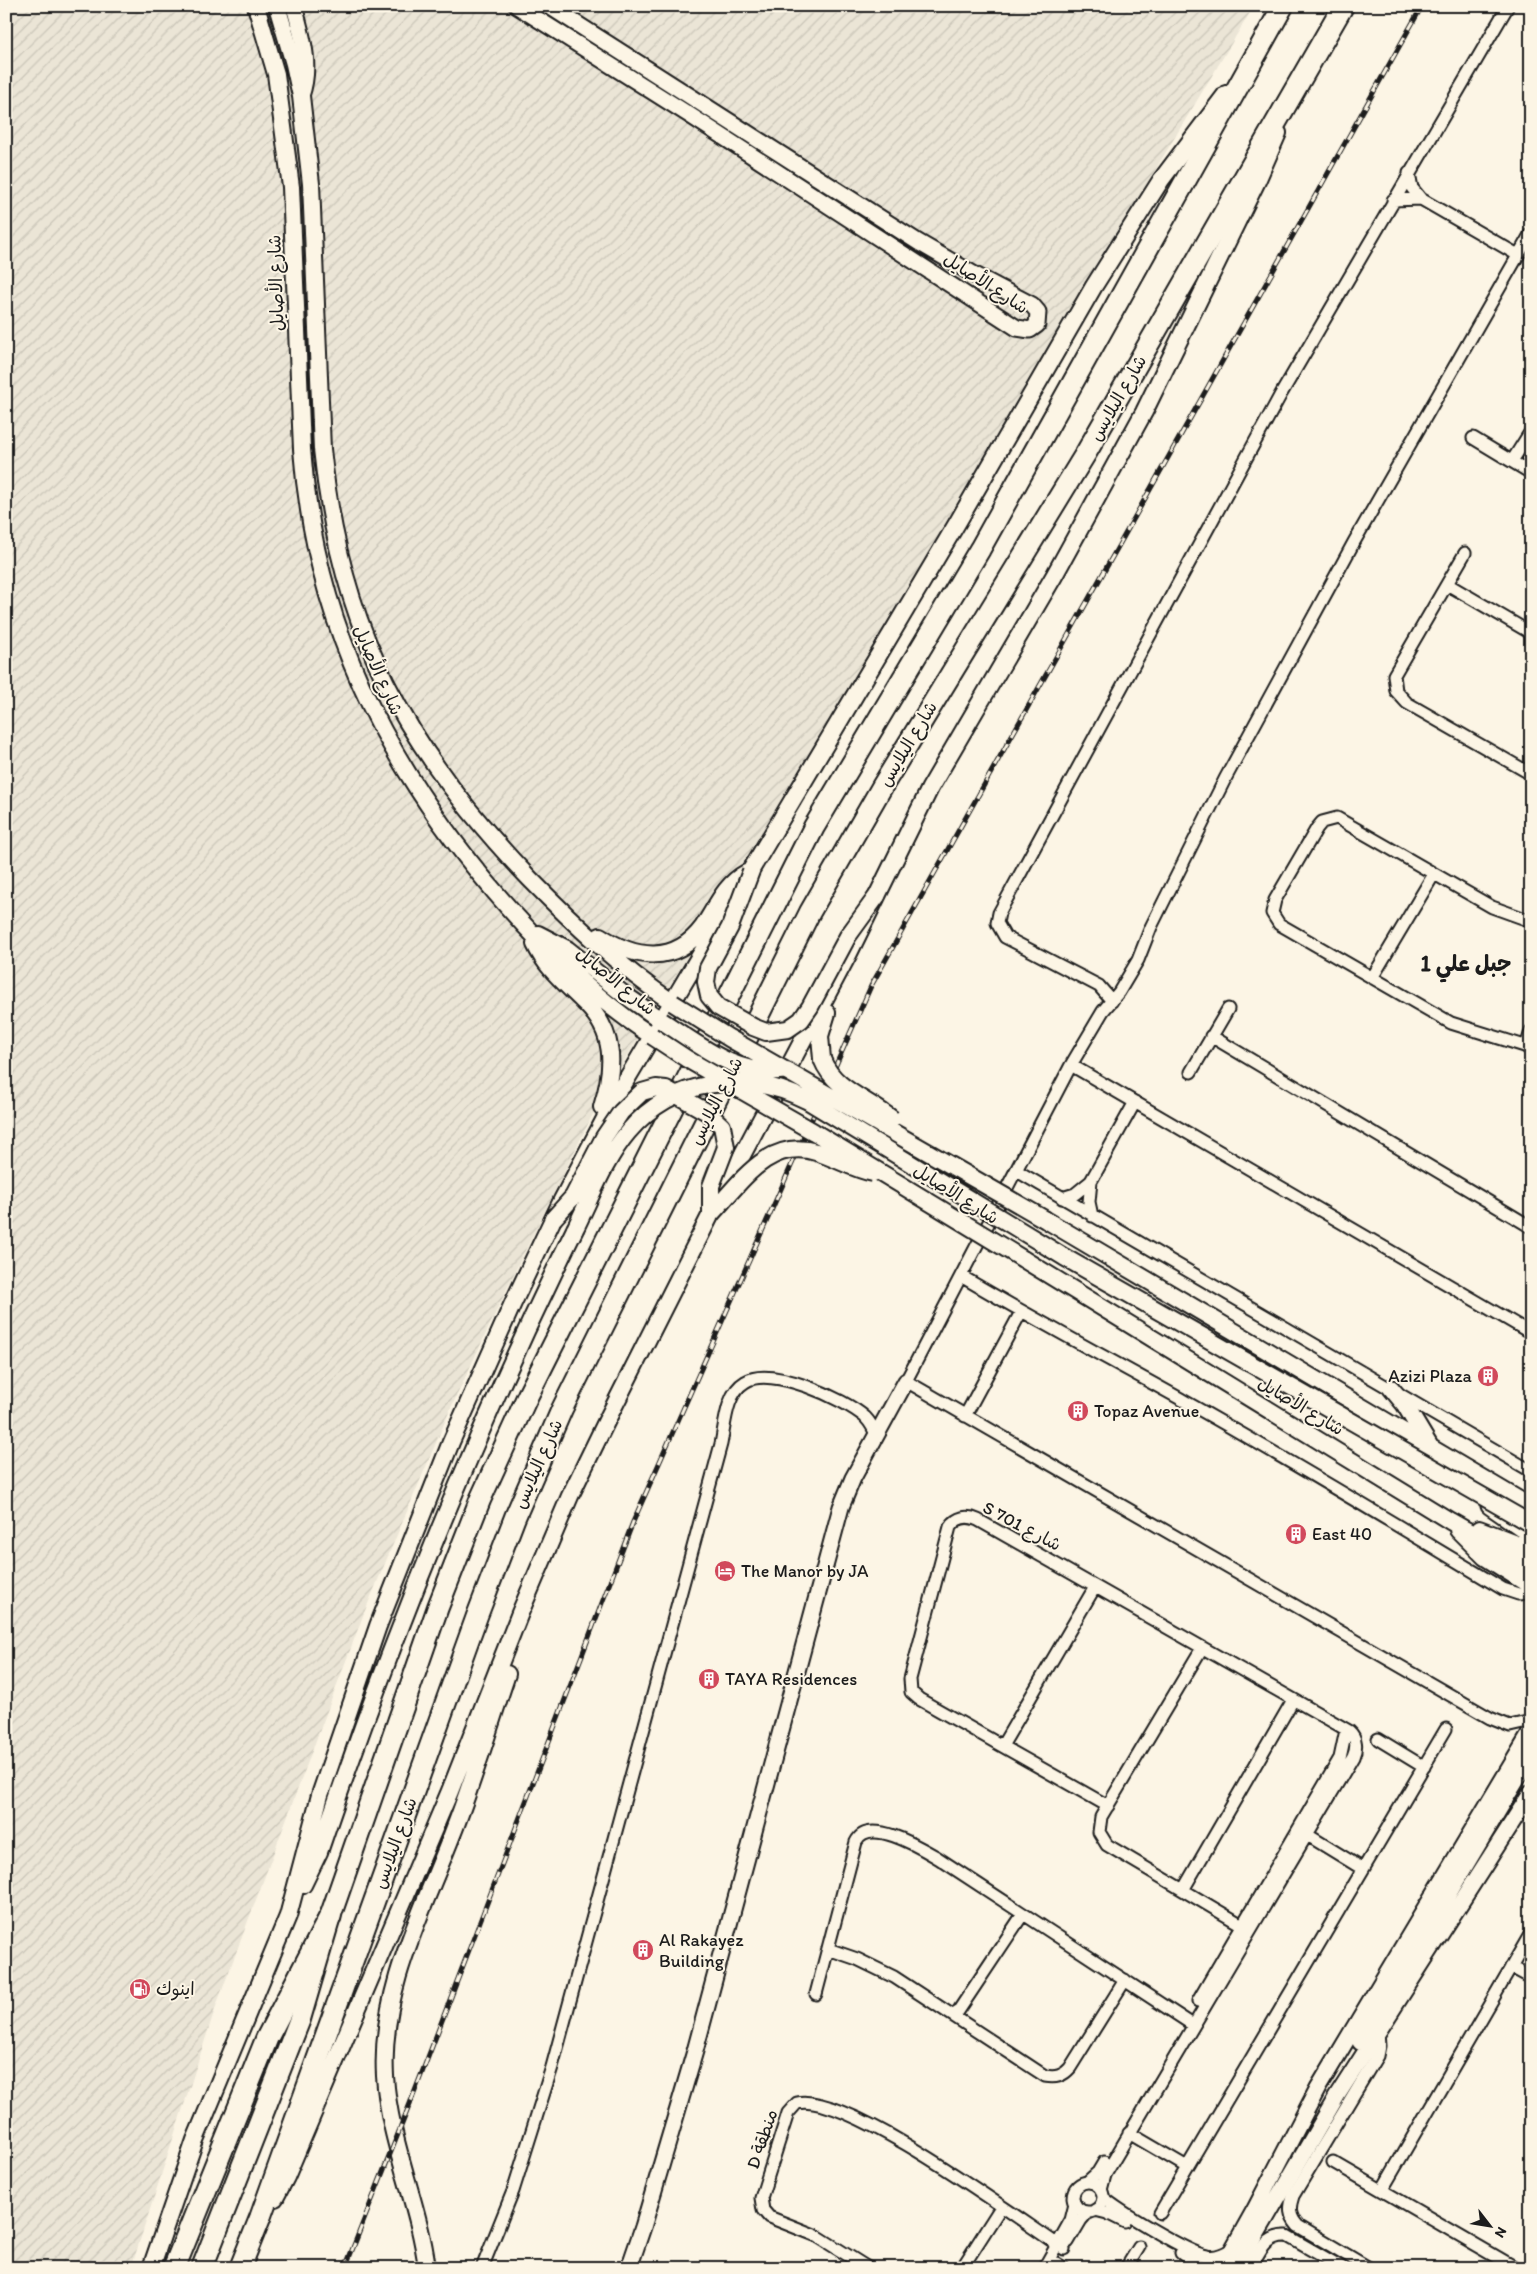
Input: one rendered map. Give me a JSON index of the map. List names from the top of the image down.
{
  "streets": {
    "highway": ["شارع اليلايس"],
    "main road": ["شارع الأصايل"],
    "street": ["S 701 شارع", "D منطقة"]
  },
  "districts": ["جبل علي 1"],
  "places": {
    "building": [
      "Azizi Plaza",
      "Topaz Avenue",
      "East 40",
      "TAYA Residences",
      "Al Rakayez Building"
    ],
    "hotel": ["The Manor by JA"],
    "fuel station": ["اينوك"]
  },
  "north": "bottom right"
}
